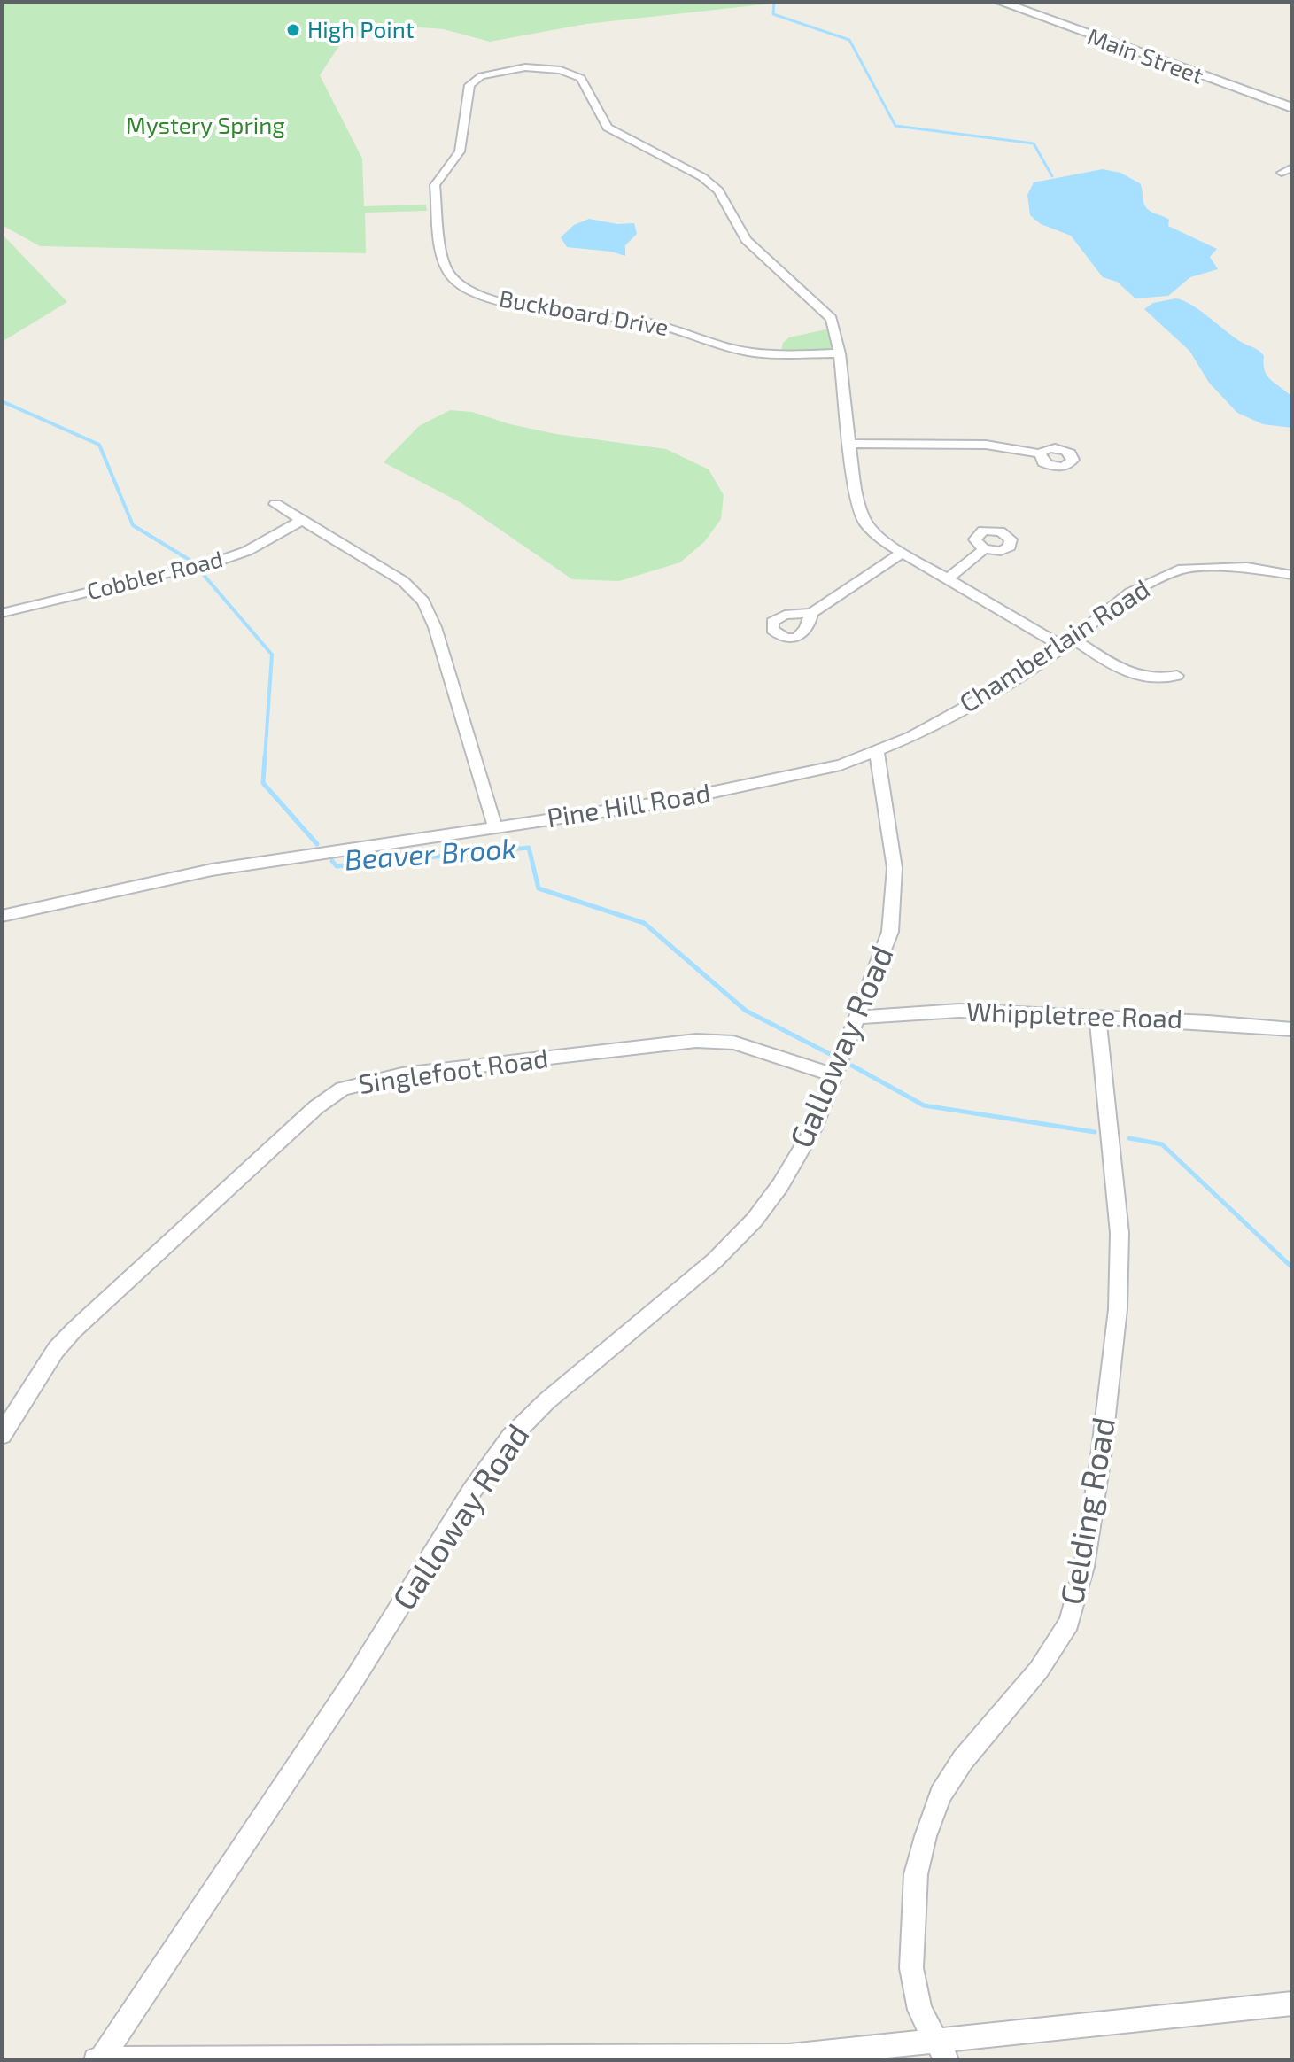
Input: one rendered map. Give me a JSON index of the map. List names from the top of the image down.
{
  "streets": {
    "main road": ["Main Street"],
    "street": [
      "Buckboard Drive",
      "Cobbler Road",
      "Chamberlain Road",
      "Pine Hill Road",
      "Whippletree Road",
      "Galloway Road",
      "Singlefoot Road",
      "Gelding Road"
    ]
  },
  "crossings": [
    ["Buckboard Drive", "Chamberlain Road"],
    ["Chamberlain Road", "Pine Hill Road"],
    ["Chamberlain Road", "Galloway Road"],
    ["Pine Hill Road", "Galloway Road"],
    ["Whippletree Road", "Galloway Road"],
    ["Whippletree Road", "Gelding Road"],
    ["Galloway Road", "Singlefoot Road"]
  ],
  "water": ["Beaver Brook"],
  "parks": ["Mystery Spring"],
  "places": ["High Point"]
}
